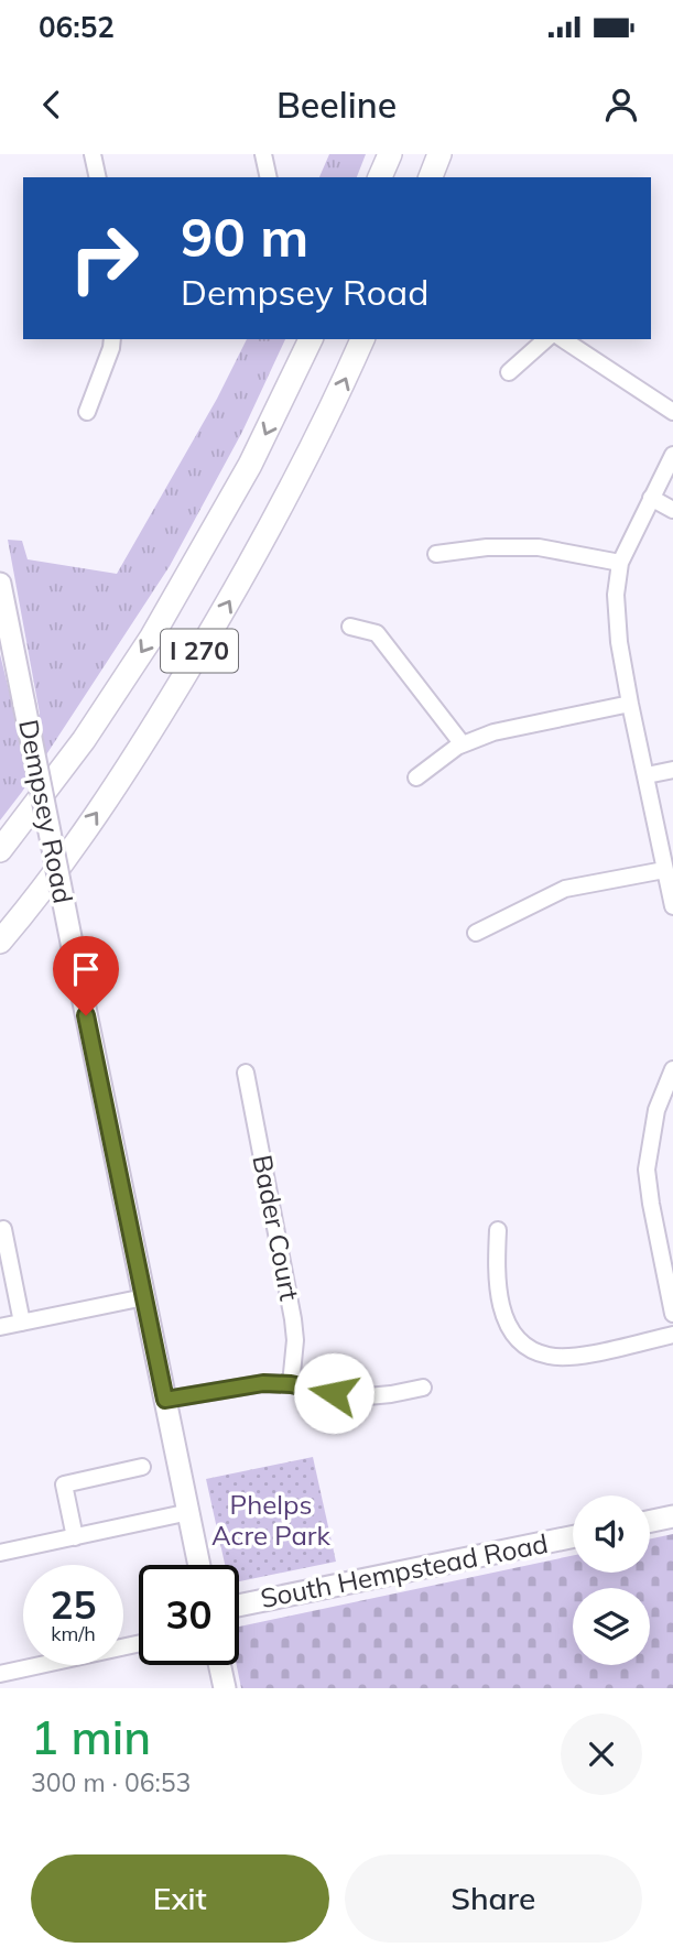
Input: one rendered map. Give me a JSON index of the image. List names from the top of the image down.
{
  "streets": {
    "highway": ["I 270"],
    "main road": ["Dempsey Road", "South Hempstead Road"],
    "street": ["Bader Court"]
  },
  "parks": ["Phelps Acre Park"],
  "page": {
    "status": "06:52",
    "header": "Beeline",
    "turn": ["90 m", "Dempsey Road"],
    "speed": "25 km/h",
    "limit": "30",
    "heading": ["1 min", "300 m · 06:53"],
    "buttons": ["Exit", "Share"]
  }
}
